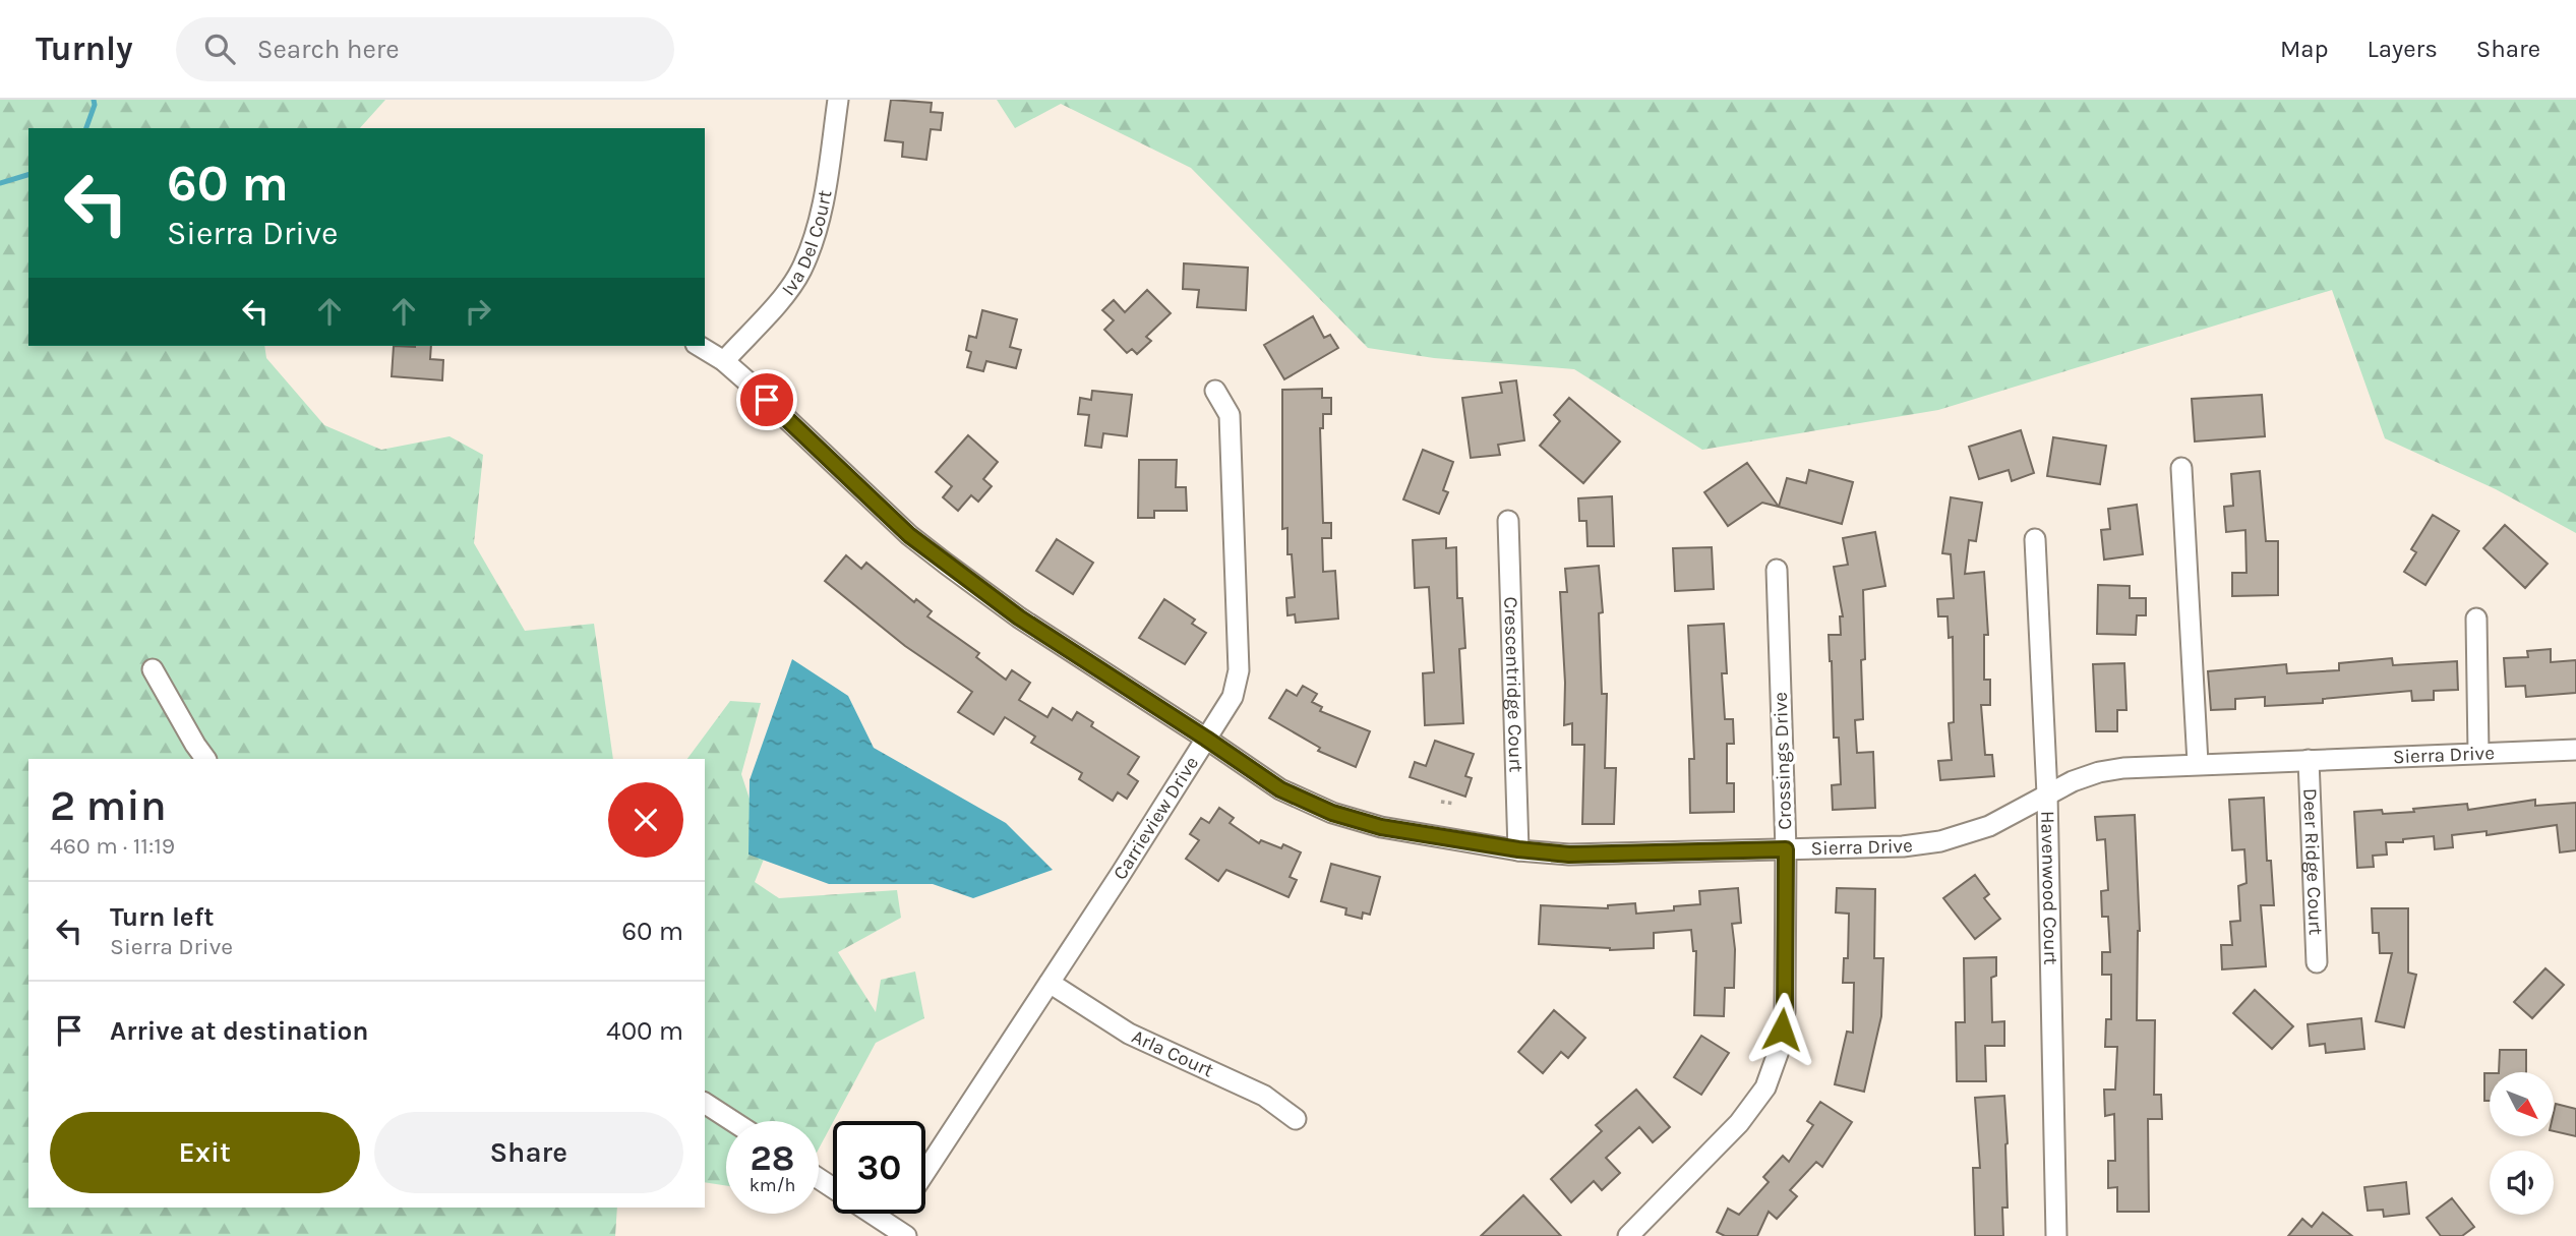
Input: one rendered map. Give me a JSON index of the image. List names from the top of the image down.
{
  "streets": {
    "street": [
      "Iva Del Court",
      "Crescentridge Court",
      "Sierra Drive",
      "Crossings Drive",
      "Carrieview Drive",
      "Deer Ridge Court",
      "Havenwood Court",
      "Arla Court"
    ]
  },
  "crossings": [
    ["Iva Del Court", "Sierra Drive"],
    ["Crescentridge Court", "Sierra Drive"],
    ["Sierra Drive", "Crossings Drive"],
    ["Sierra Drive", "Carrieview Drive"],
    ["Sierra Drive", "Deer Ridge Court"],
    ["Sierra Drive", "Havenwood Court"],
    ["Carrieview Drive", "Arla Court"]
  ],
  "north": "bottom right",
  "page": {
    "header": "Turnly",
    "search": "Search here",
    "nav": ["Map", "Layers", "Share"],
    "turn": ["60 m", "Sierra Drive"],
    "heading": ["2 min", "460 m · 11:19"],
    "list": [
      {
        "name": "Turn left",
        "note": "Sierra Drive",
        "value": "60 m"
      },
      {
        "name": "Arrive at destination",
        "value": "400 m"
      }
    ],
    "buttons": ["Exit", "Share"],
    "speed": "28 km/h",
    "limit": "30"
  }
}
